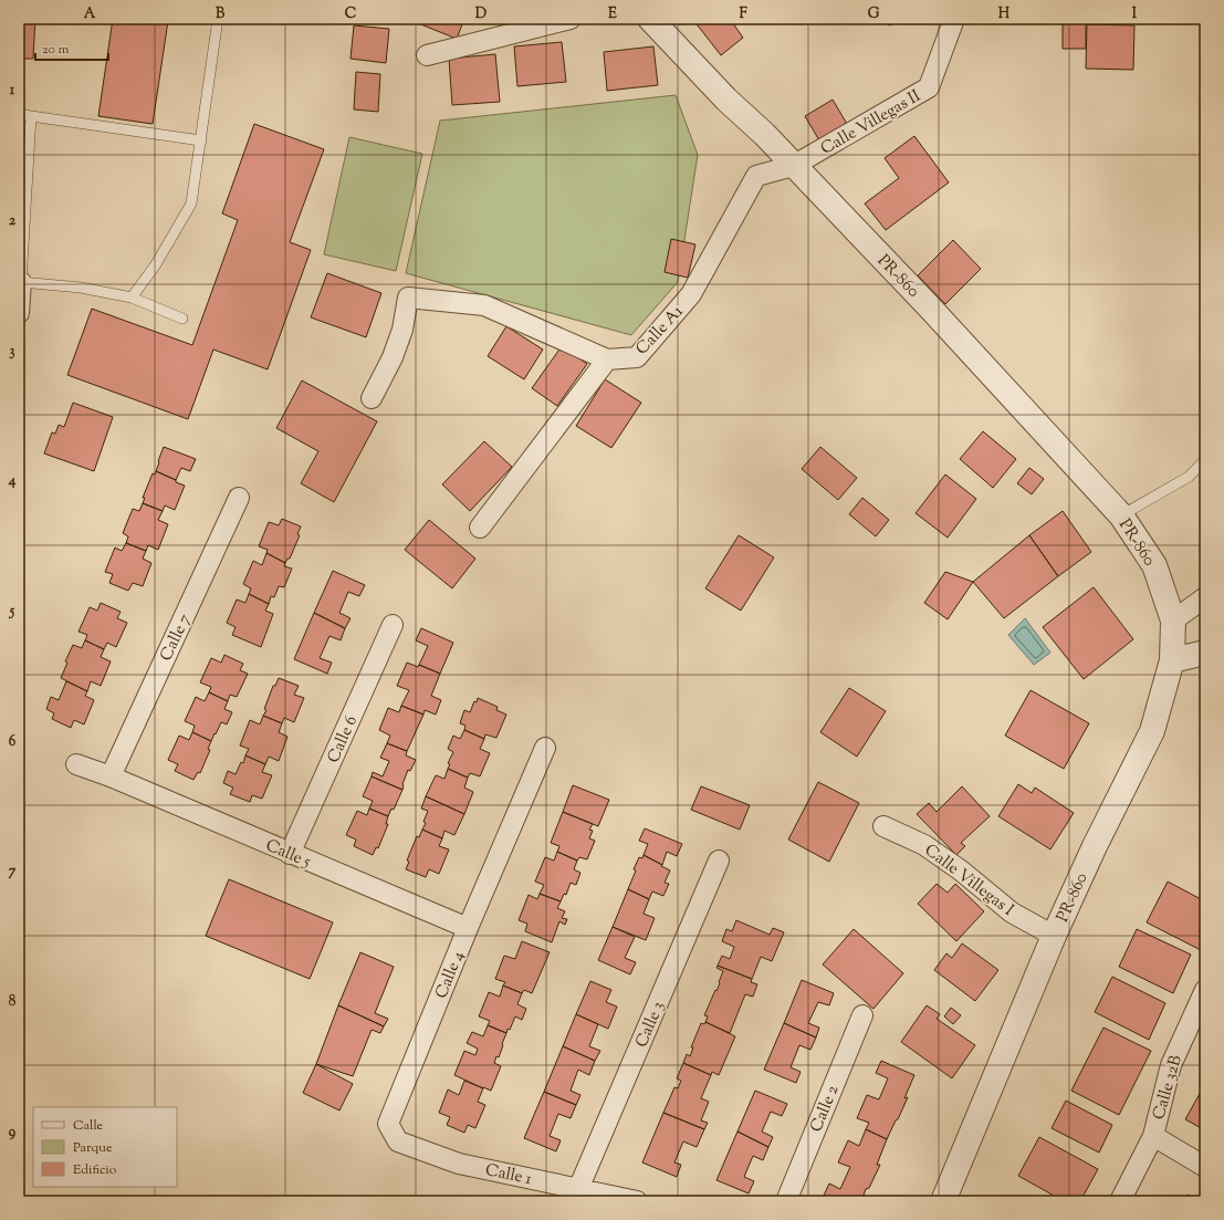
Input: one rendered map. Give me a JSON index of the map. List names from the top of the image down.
{
  "streets": {
    "street": [
      "Calle Villegas II",
      "PR-860",
      "Calle A1",
      "Calle 7",
      "Calle 6",
      "Calle 5",
      "Calle Villegas I",
      "Calle 4",
      "Calle 3",
      "Calle 32B",
      "Calle 2",
      "Calle 1"
    ]
  },
  "crossings": [
    ["Calle Villegas II", "PR-860"],
    ["Calle Villegas II", "Calle A1"],
    ["PR-860", "Calle A1"],
    ["PR-860", "Calle Villegas I"],
    ["Calle 7", "Calle 5"],
    ["Calle 6", "Calle 5"],
    ["Calle 5", "Calle 4"],
    ["Calle 4", "Calle 1"],
    ["Calle 3", "Calle 1"]
  ],
  "legend": ["Calle", "Parque", "Edificio"],
  "scale_bar": "20 m",
  "grid": {
    "columns": [
      "A",
      "B",
      "C",
      "D",
      "E",
      "F",
      "G",
      "H",
      "I"
    ],
    "rows": [
      "1",
      "2",
      "3",
      "4",
      "5",
      "6",
      "7",
      "8",
      "9"
    ]
  }
}
